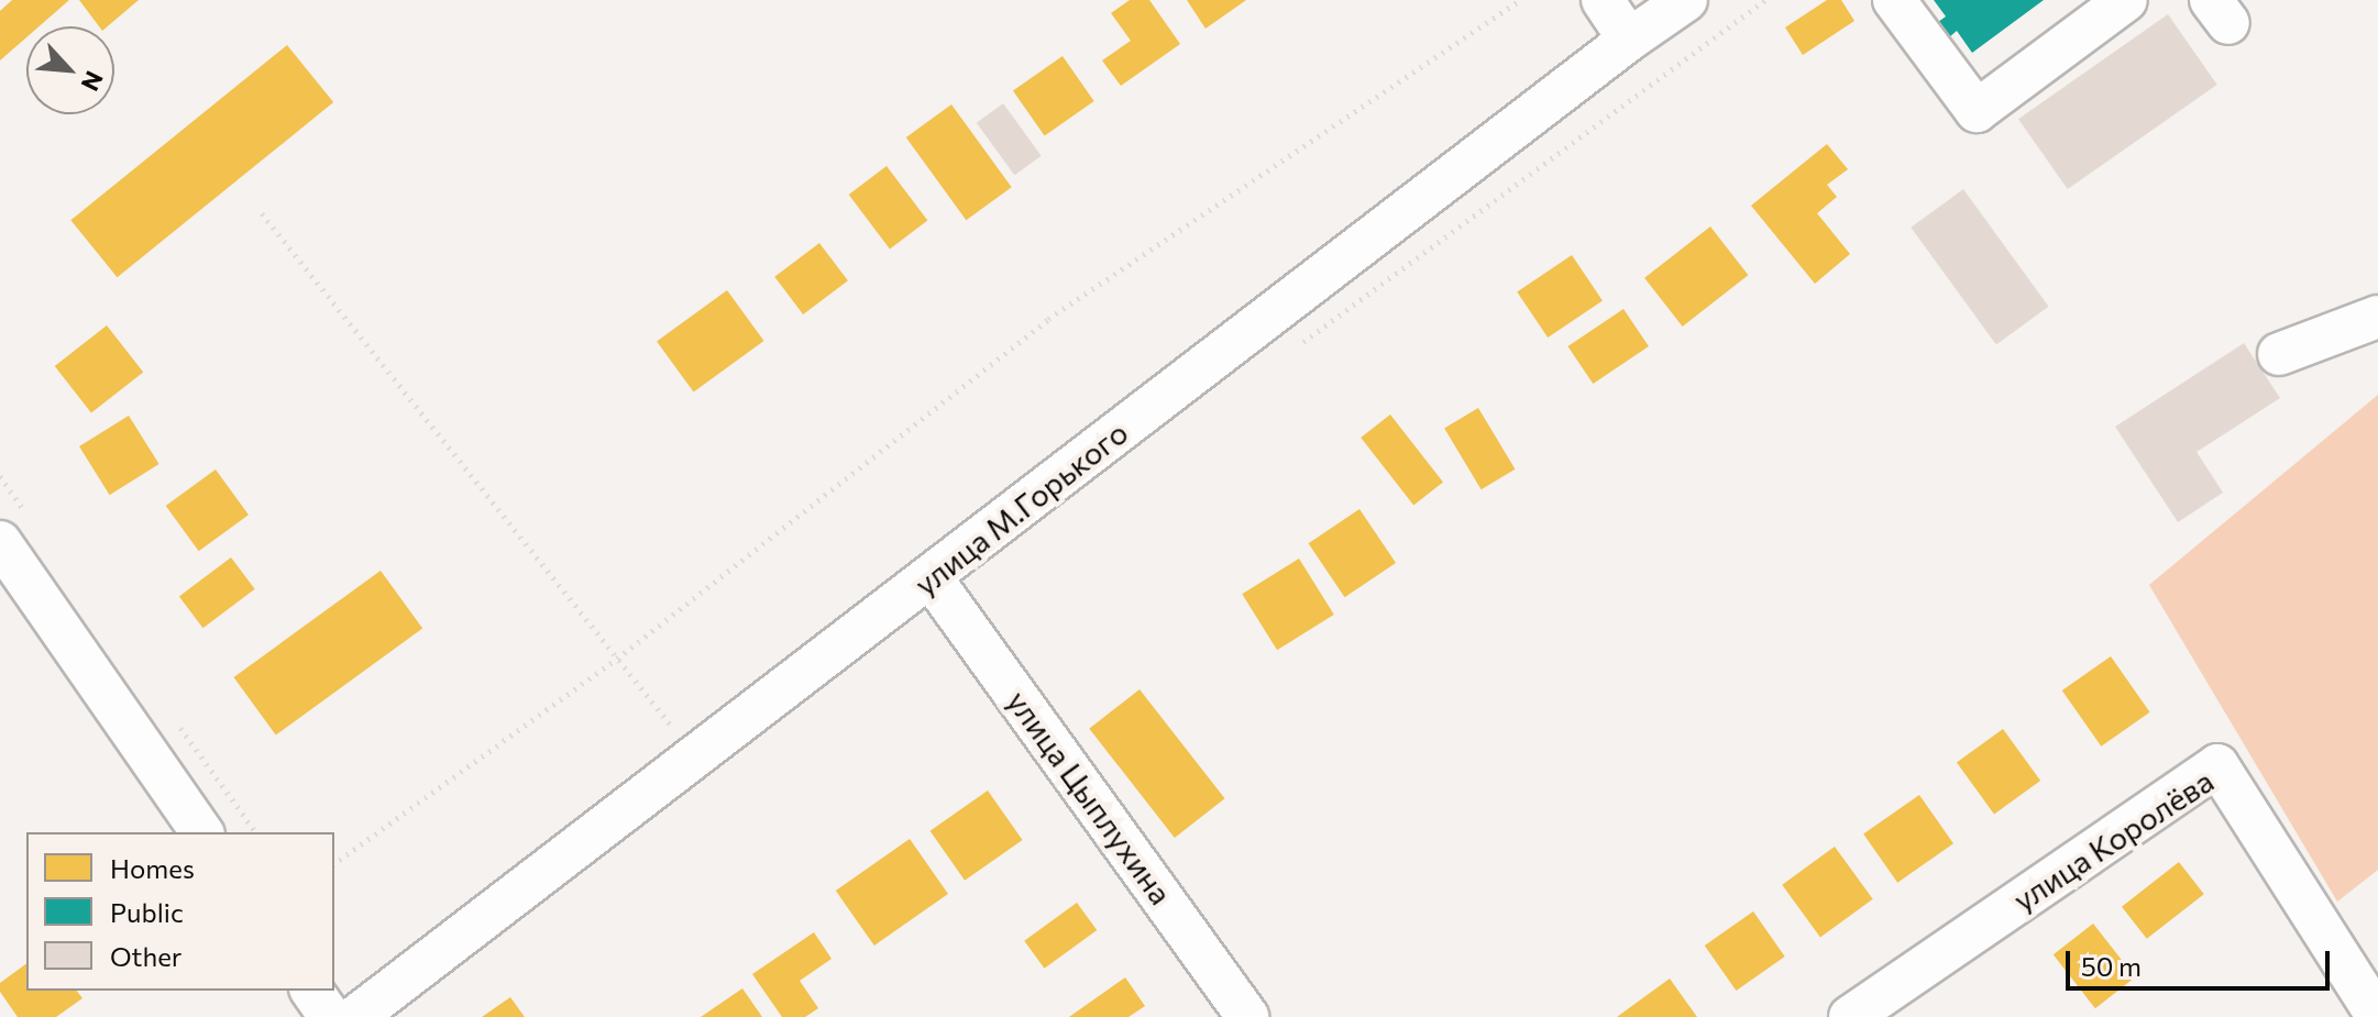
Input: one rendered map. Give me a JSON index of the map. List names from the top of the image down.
{
  "streets": {
    "street": ["улица М.Горького", "улица Цыплухина", "улица Королёва"]
  },
  "crossings": [
    ["улица М.Горького", "улица Цыплухина"]
  ],
  "legend": ["Homes", "Public", "Other"],
  "scale_bar": "50 m",
  "north": "bottom right"
}
